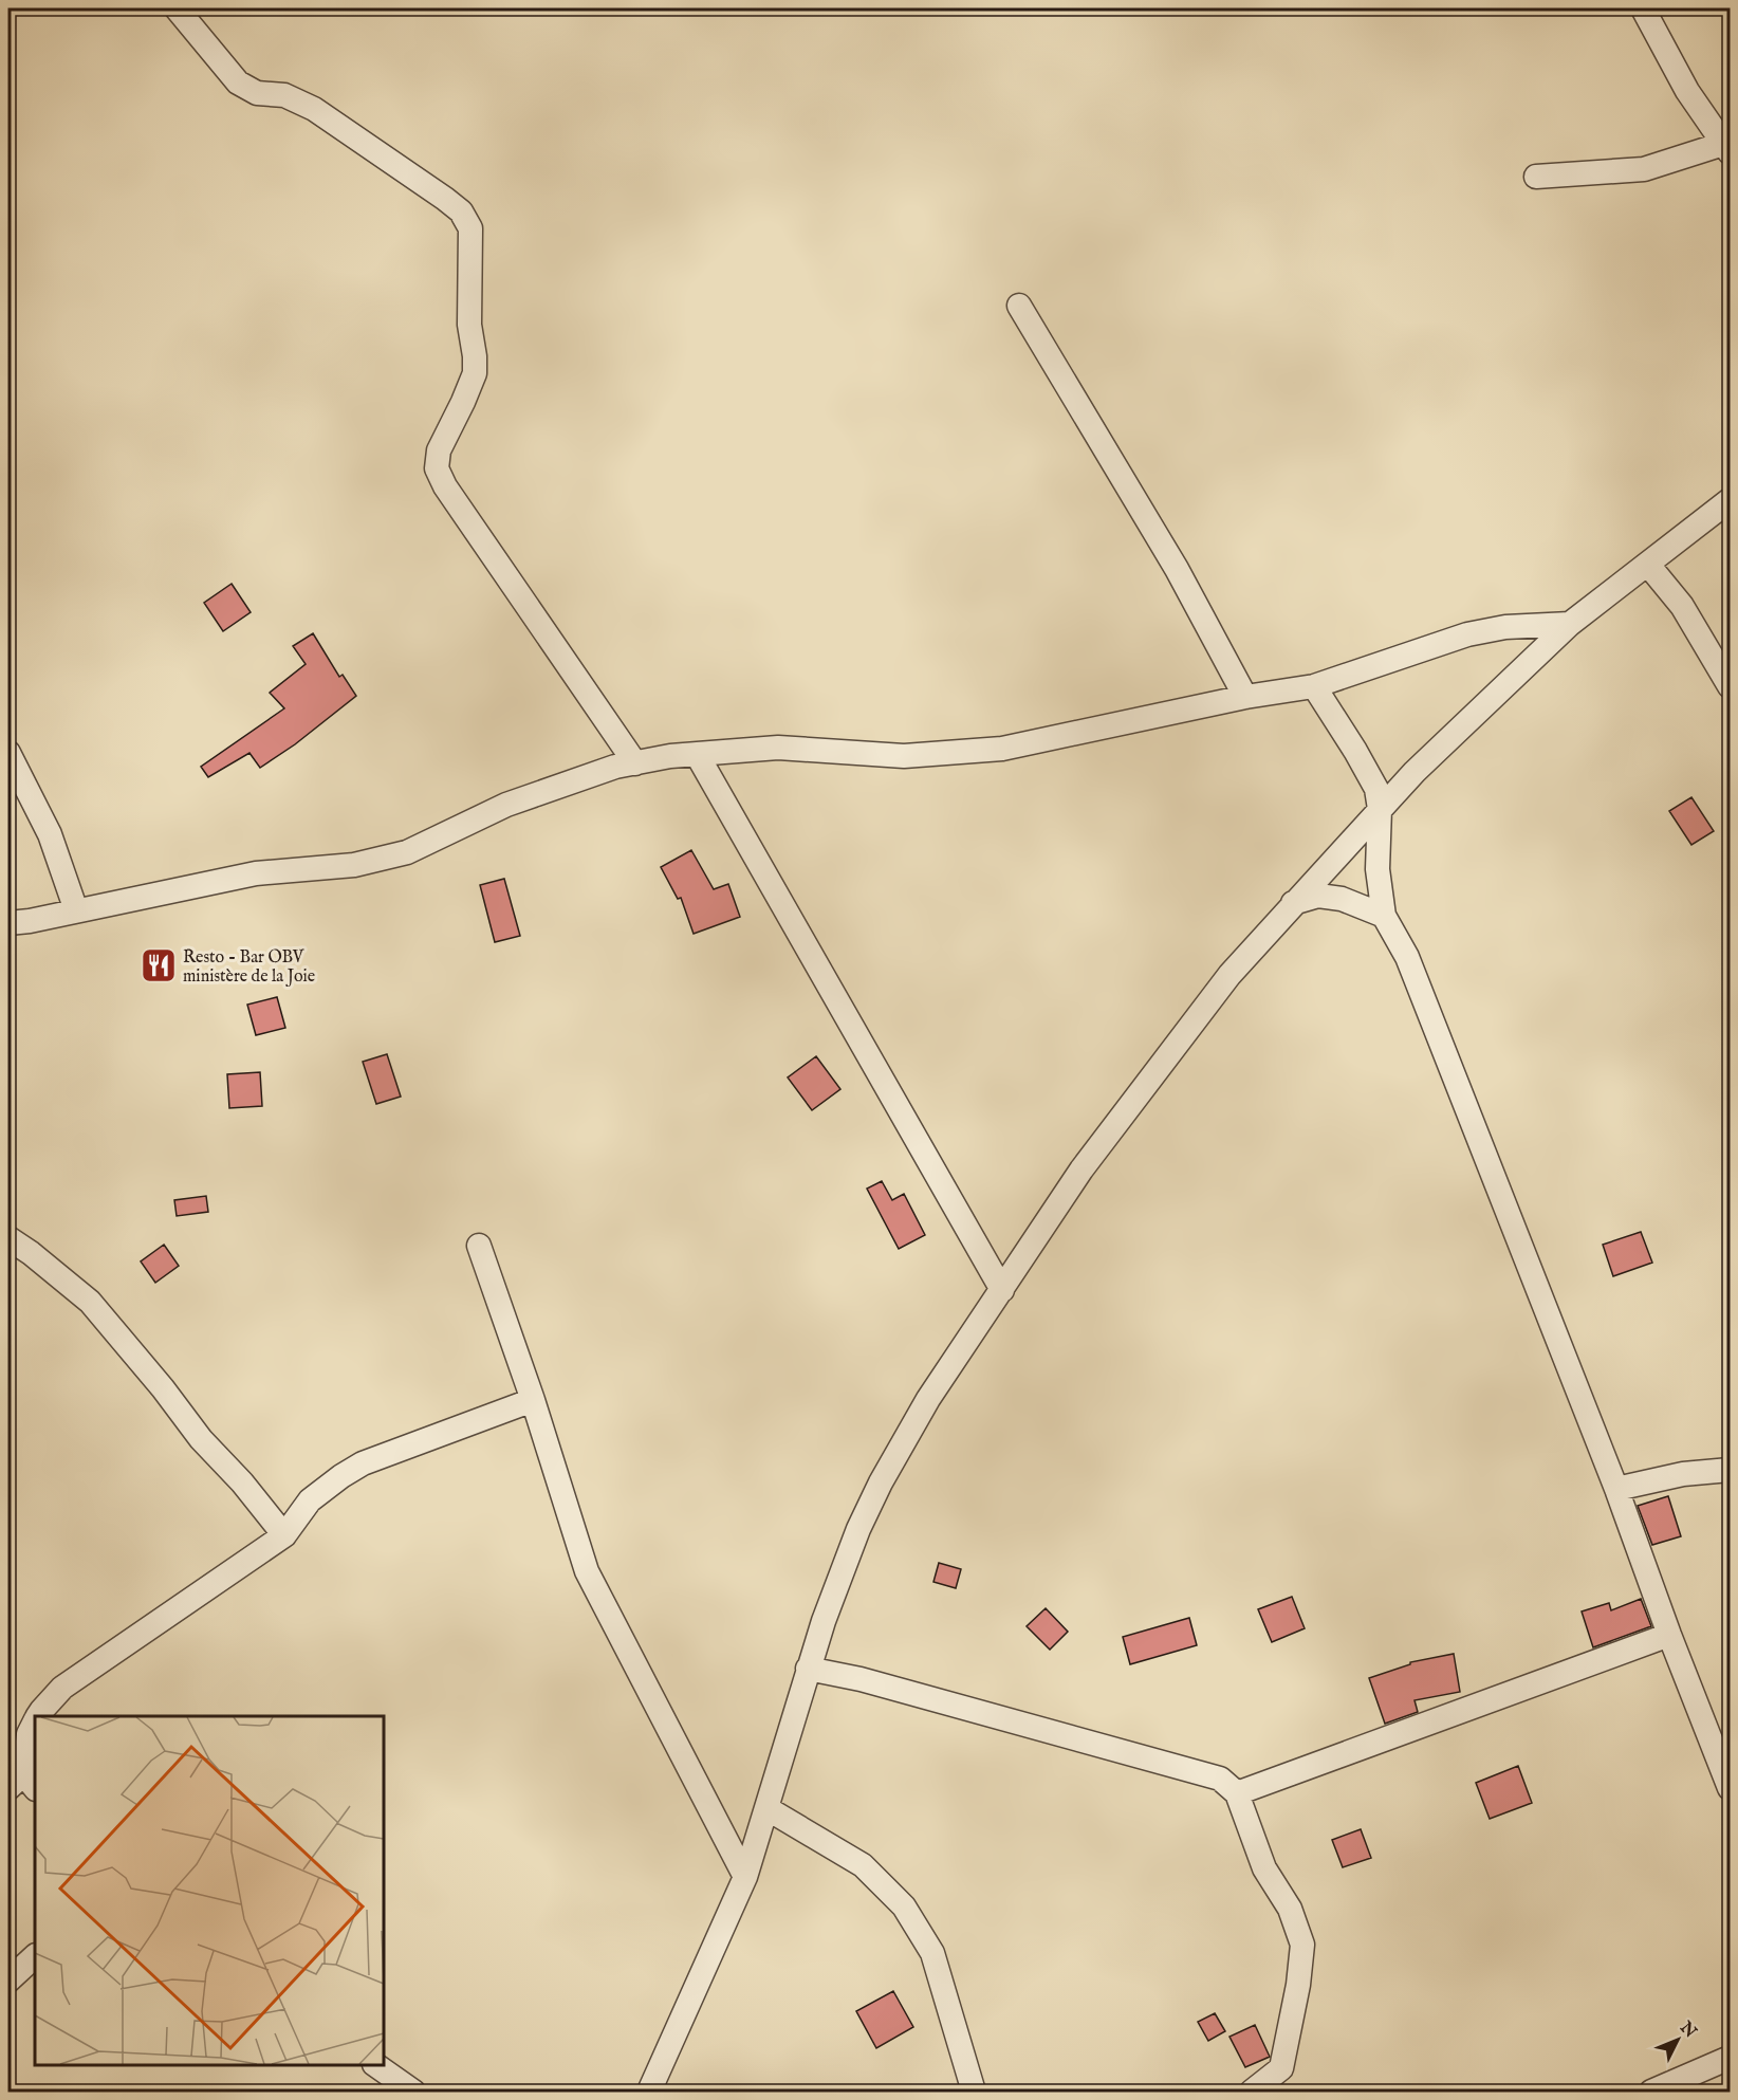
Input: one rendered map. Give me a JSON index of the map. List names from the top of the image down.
{
  "places": {
    "restaurant": ["Resto - Bar OBV ministère de la Joie"]
  },
  "north": "top right"
}
